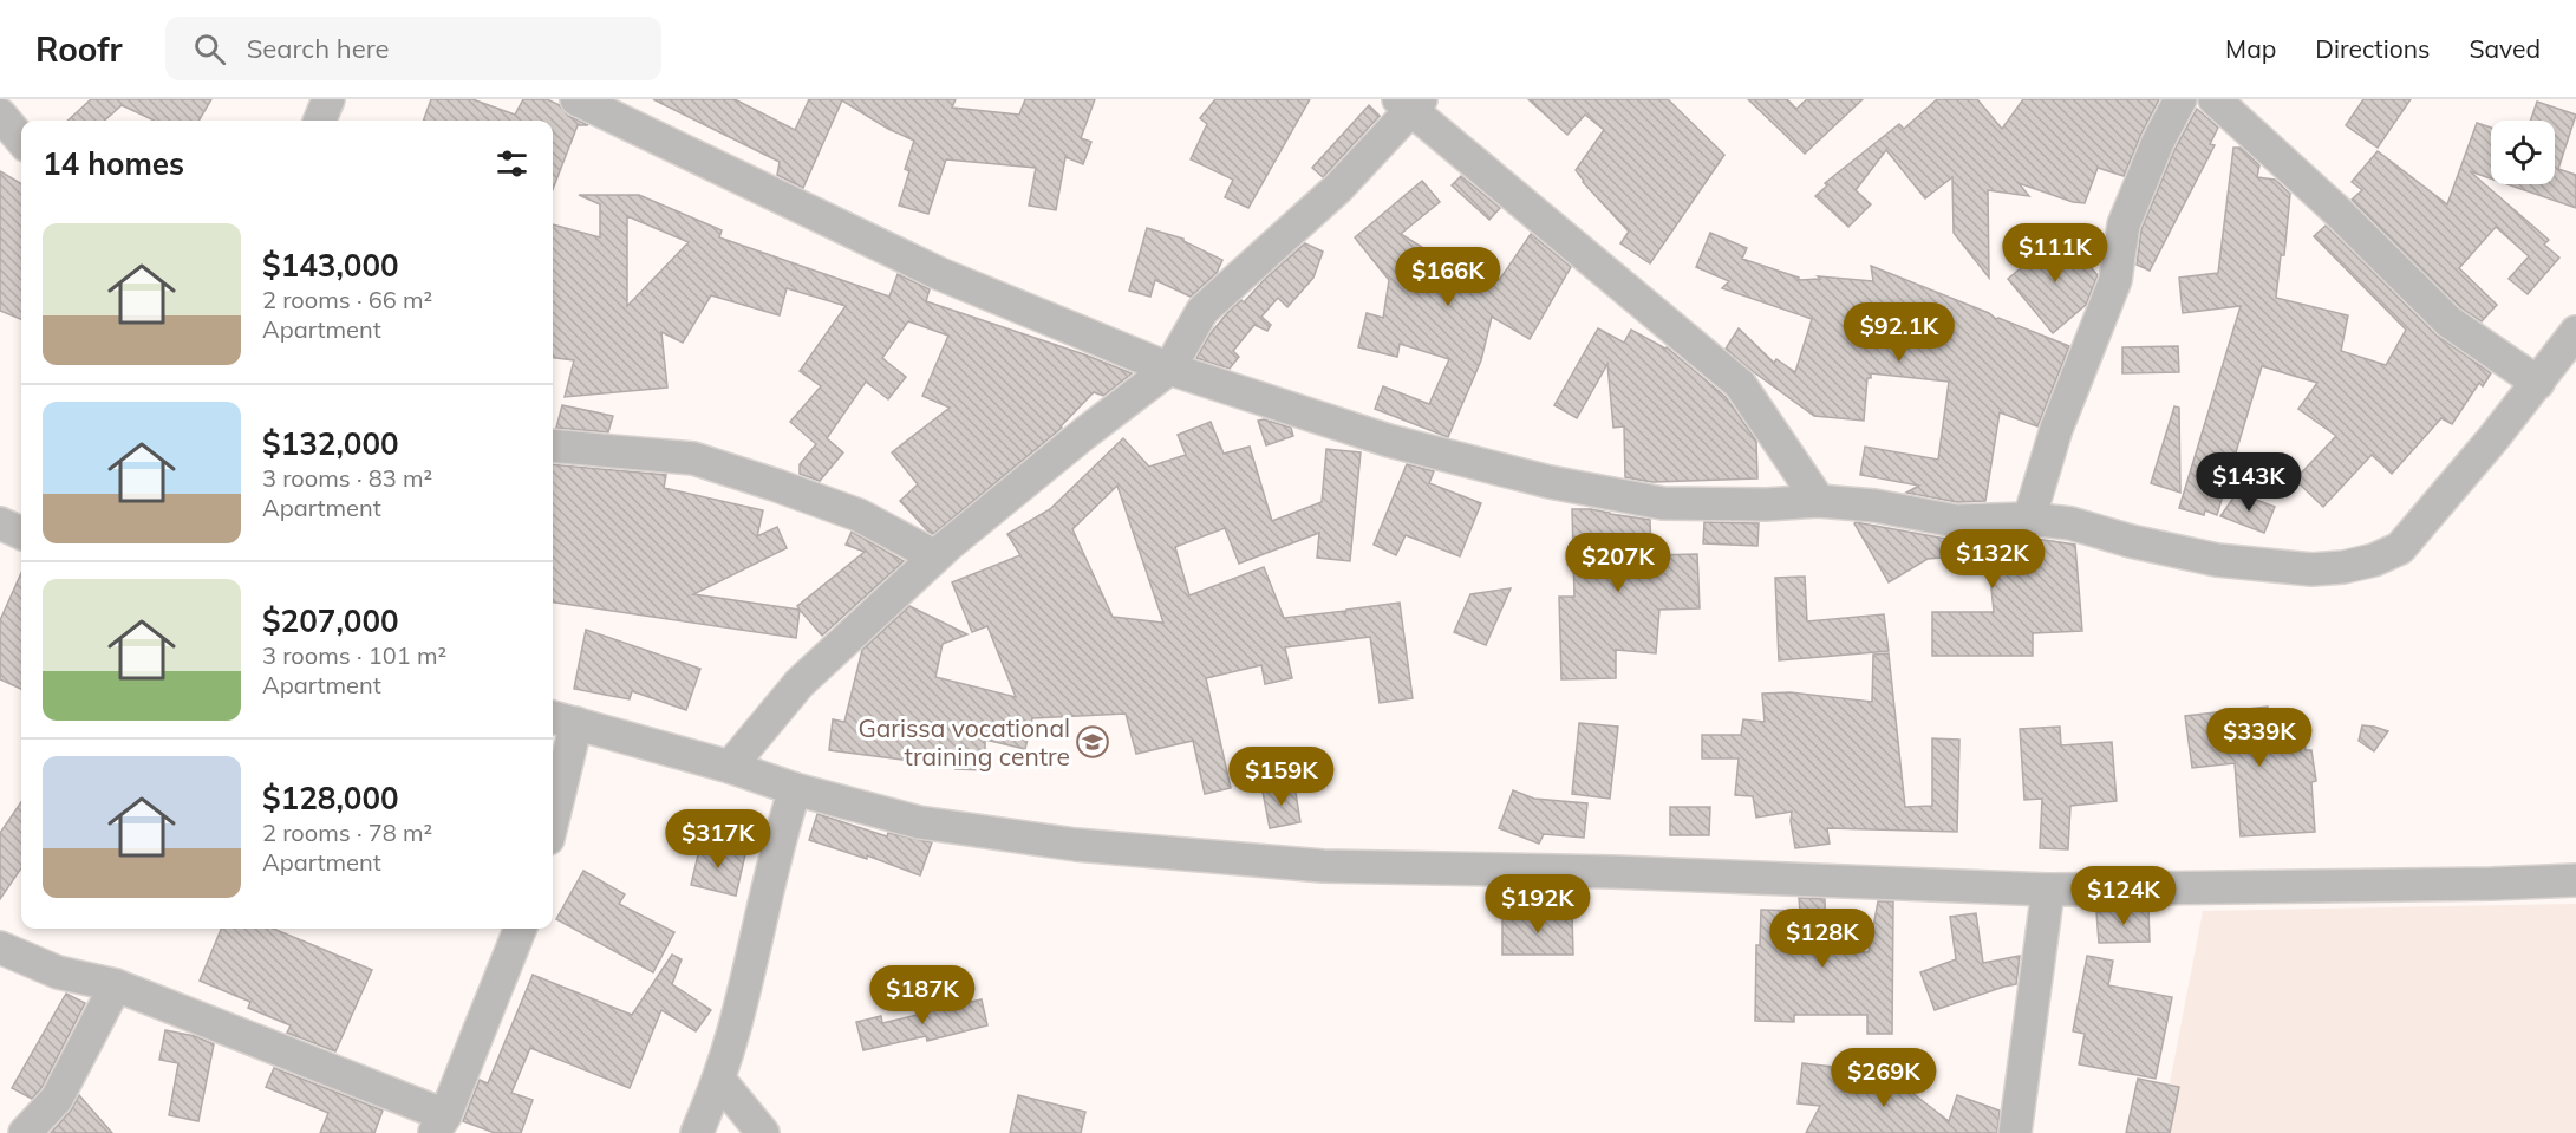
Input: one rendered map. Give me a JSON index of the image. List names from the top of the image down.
{
  "places": {
    "school or university": ["Garissa vocational training centre"]
  },
  "page": {
    "header": "Roofr",
    "search": "Search here",
    "nav": ["Map", "Directions", "Saved"],
    "heading": "14 homes",
    "list": [
      {
        "name": "$143,000",
        "note": "2 rooms · 66 m² · Apartment"
      },
      {
        "name": "$132,000",
        "note": "3 rooms · 83 m² · Apartment"
      },
      {
        "name": "$207,000",
        "note": "3 rooms · 101 m² · Apartment"
      },
      {
        "name": "$128,000",
        "note": "2 rooms · 78 m² · Apartment"
      }
    ],
    "price": [
      "$111K",
      "$166K",
      "$92.1K",
      "$143K",
      "$132K",
      "$207K",
      "$339K",
      "$159K",
      "$317K",
      "$124K",
      "$192K",
      "$128K",
      "$187K",
      "$269K"
    ]
  }
}
